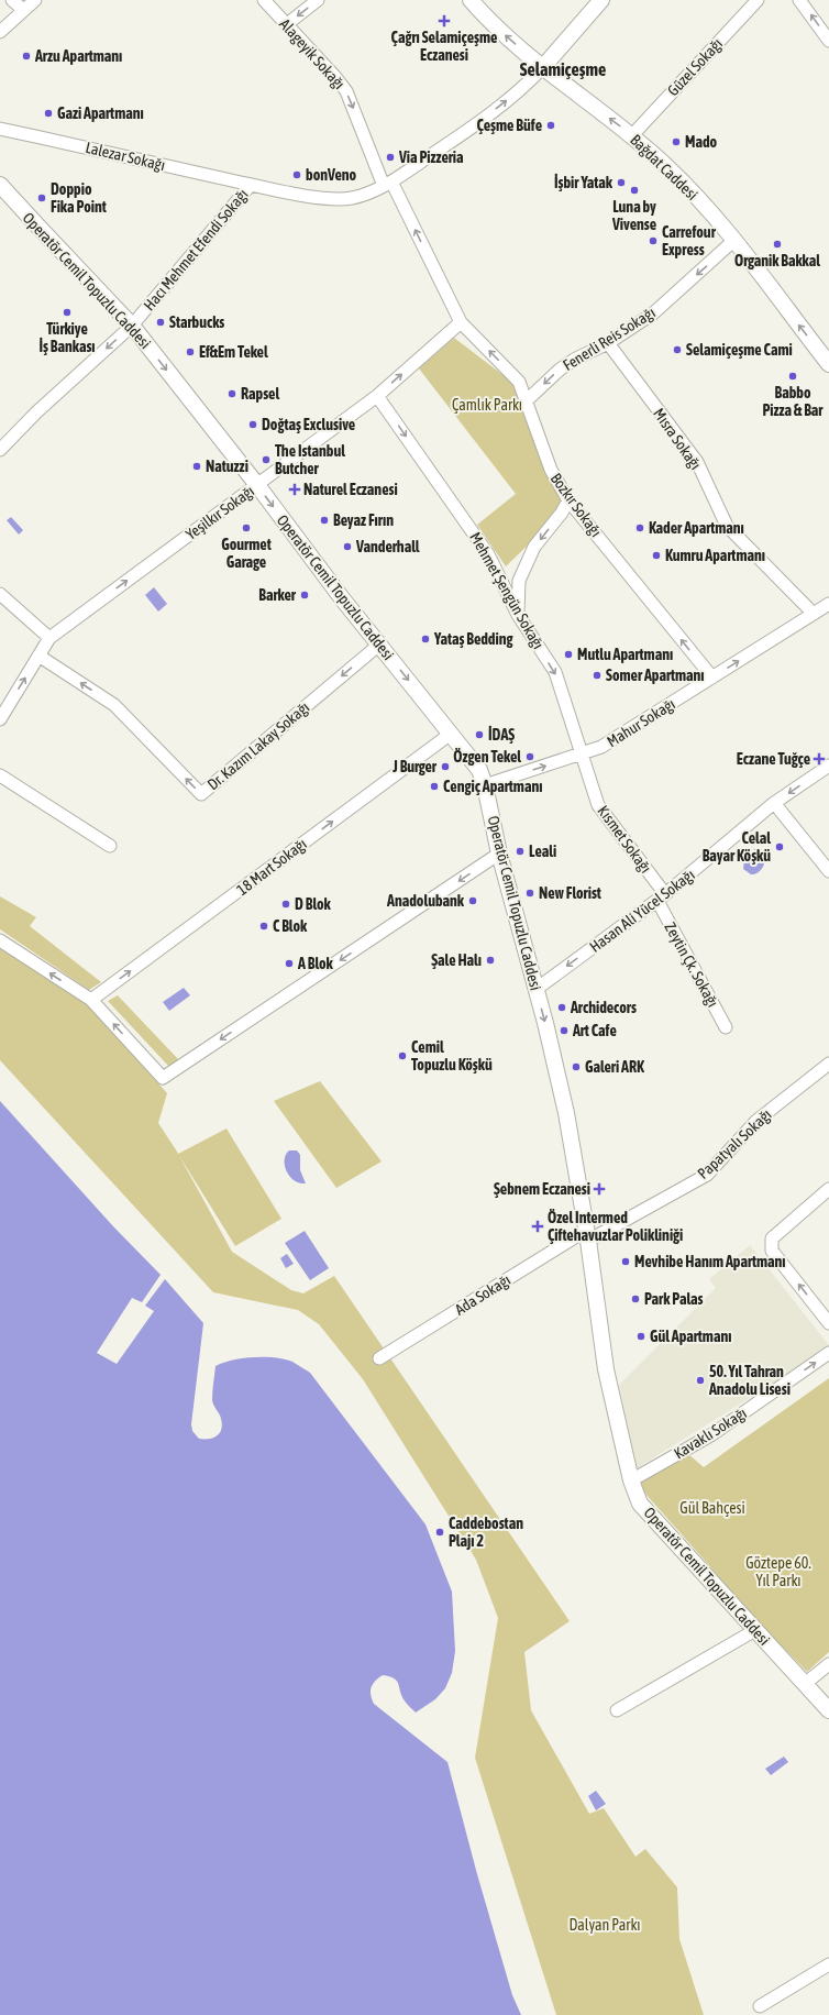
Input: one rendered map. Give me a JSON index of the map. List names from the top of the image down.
{
  "streets": {
    "main road": ["Bağdat Caddesi", "Operatör Cemil Topuzlu Caddesi"],
    "street": [
      "Alageyik Sokağı",
      "Güzel Sokağı",
      "Lalezar Sokağı",
      "Hacı Mehmet Efendi Sokağı",
      "Fenerli Reis Sokağı",
      "Mısra Sokağı",
      "Bozkır Sokağı",
      "Yeşilkır Sokağı",
      "Mehmet Şengün Sokağı",
      "Mahur Sokağı",
      "Dr. Kazım Lakay Sokağı",
      "Kısmet Sokağı",
      "18 Mart Sokağı",
      "Hasan Ali Yücel Sokağı",
      "Zeytin Çk. Sokağı",
      "Papatyalı Sokağı",
      "Ada Sokağı",
      "Kavaklı Sokağı"
    ]
  },
  "crossings": [
    ["Alageyik Sokağı", "Hacı Mehmet Efendi Sokağı"],
    ["Alageyik Sokağı", "Bozkır Sokağı"],
    ["Güzel Sokağı", "Bağdat Caddesi"],
    ["Lalezar Sokağı", "Hacı Mehmet Efendi Sokağı"],
    ["Bağdat Caddesi", "Hacı Mehmet Efendi Sokağı"],
    ["Bağdat Caddesi", "Fenerli Reis Sokağı"],
    ["Hacı Mehmet Efendi Sokağı", "Operatör Cemil Topuzlu Caddesi"],
    ["Hacı Mehmet Efendi Sokağı", "Bozkır Sokağı"],
    ["Operatör Cemil Topuzlu Caddesi", "Yeşilkır Sokağı"],
    ["Operatör Cemil Topuzlu Caddesi", "Mahur Sokağı"],
    ["Operatör Cemil Topuzlu Caddesi", "Dr. Kazım Lakay Sokağı"],
    ["Operatör Cemil Topuzlu Caddesi", "18 Mart Sokağı"],
    ["Operatör Cemil Topuzlu Caddesi", "Hasan Ali Yücel Sokağı"],
    ["Operatör Cemil Topuzlu Caddesi", "Papatyalı Sokağı"],
    ["Operatör Cemil Topuzlu Caddesi", "Ada Sokağı"],
    ["Operatör Cemil Topuzlu Caddesi", "Kavaklı Sokağı"],
    ["Fenerli Reis Sokağı", "Mısra Sokağı"],
    ["Fenerli Reis Sokağı", "Bozkır Sokağı"],
    ["Mısra Sokağı", "Mahur Sokağı"],
    ["Bozkır Sokağı", "Yeşilkır Sokağı"],
    ["Bozkır Sokağı", "Mahur Sokağı"],
    ["Yeşilkır Sokağı", "Mehmet Şengün Sokağı"],
    ["Yeşilkır Sokağı", "Dr. Kazım Lakay Sokağı"],
    ["Mehmet Şengün Sokağı", "Mahur Sokağı"],
    ["Mehmet Şengün Sokağı", "Kısmet Sokağı"],
    ["Mahur Sokağı", "Kısmet Sokağı"],
    ["Kısmet Sokağı", "Hasan Ali Yücel Sokağı"],
    ["Kısmet Sokağı", "Zeytin Çk. Sokağı"],
    ["Hasan Ali Yücel Sokağı", "Zeytin Çk. Sokağı"],
    ["Papatyalı Sokağı", "Ada Sokağı"]
  ],
  "one_way": [
    "Alageyik Sokağı",
    "Bağdat Caddesi",
    "Operatör Cemil Topuzlu Caddesi",
    "Fenerli Reis Sokağı",
    "Bozkır Sokağı",
    "Yeşilkır Sokağı",
    "Mehmet Şengün Sokağı",
    "Mahur Sokağı",
    "18 Mart Sokağı",
    "Hasan Ali Yücel Sokağı",
    "Kavaklı Sokağı"
  ],
  "districts": ["Selamiçeşme"],
  "parks": [
    "Çamlık Parkı",
    "Gül Bahçesi",
    "Göztepe 60. Yıl Parkı",
    "Dalyan Parkı"
  ],
  "places": {
    "health": [
      "Çağrı Selamiçeşme Eczanesi",
      "Naturel Eczanesi",
      "Eczane Tuğçe",
      "Şebnem Eczanesi",
      "Özel Intermed Çiftehavuzlar Polikliniği"
    ],
    "other": [
      "Arzu Apartmanı",
      "Gazi Apartmanı",
      "Çeşme Büfe",
      "Mado",
      "Via Pizzeria",
      "bonVeno",
      "İşbir Yatak",
      "Luna by Vivense",
      "Doppio Fika Point",
      "Carrefour Express",
      "Organik Bakkal",
      "Türkiye İş Bankası",
      "Starbucks",
      "Selamiçeşme Cami",
      "Ef&Em Tekel",
      "Babbo Pizza & Bar",
      "Rapsel",
      "Doğtaş Exclusive",
      "The Istanbul Butcher",
      "Natuzzi",
      "Beyaz Fırın",
      "Gourmet Garage",
      "Kader Apartmanı",
      "Vanderhall",
      "Kumru Apartmanı",
      "Barker",
      "Yataş Bedding",
      "Mutlu Apartmanı",
      "Somer Apartmanı",
      "İDAŞ",
      "Özgen Tekel",
      "J Burger",
      "Cengiç Apartmanı",
      "Celal Bayar Köşkü",
      "Leali",
      "New Florist",
      "Anadolubank",
      "D Blok",
      "C Blok",
      "Şale Halı",
      "A Blok",
      "Archidecors",
      "Art Cafe",
      "Cemil Topuzlu Köşkü",
      "Galeri ARK",
      "Mevhibe Hanım Apartmanı",
      "Park Palas",
      "Gül Apartmanı",
      "50. Yıl Tahran Anadolu Lisesi",
      "Caddebostan Plajı 2"
    ]
  }
}
